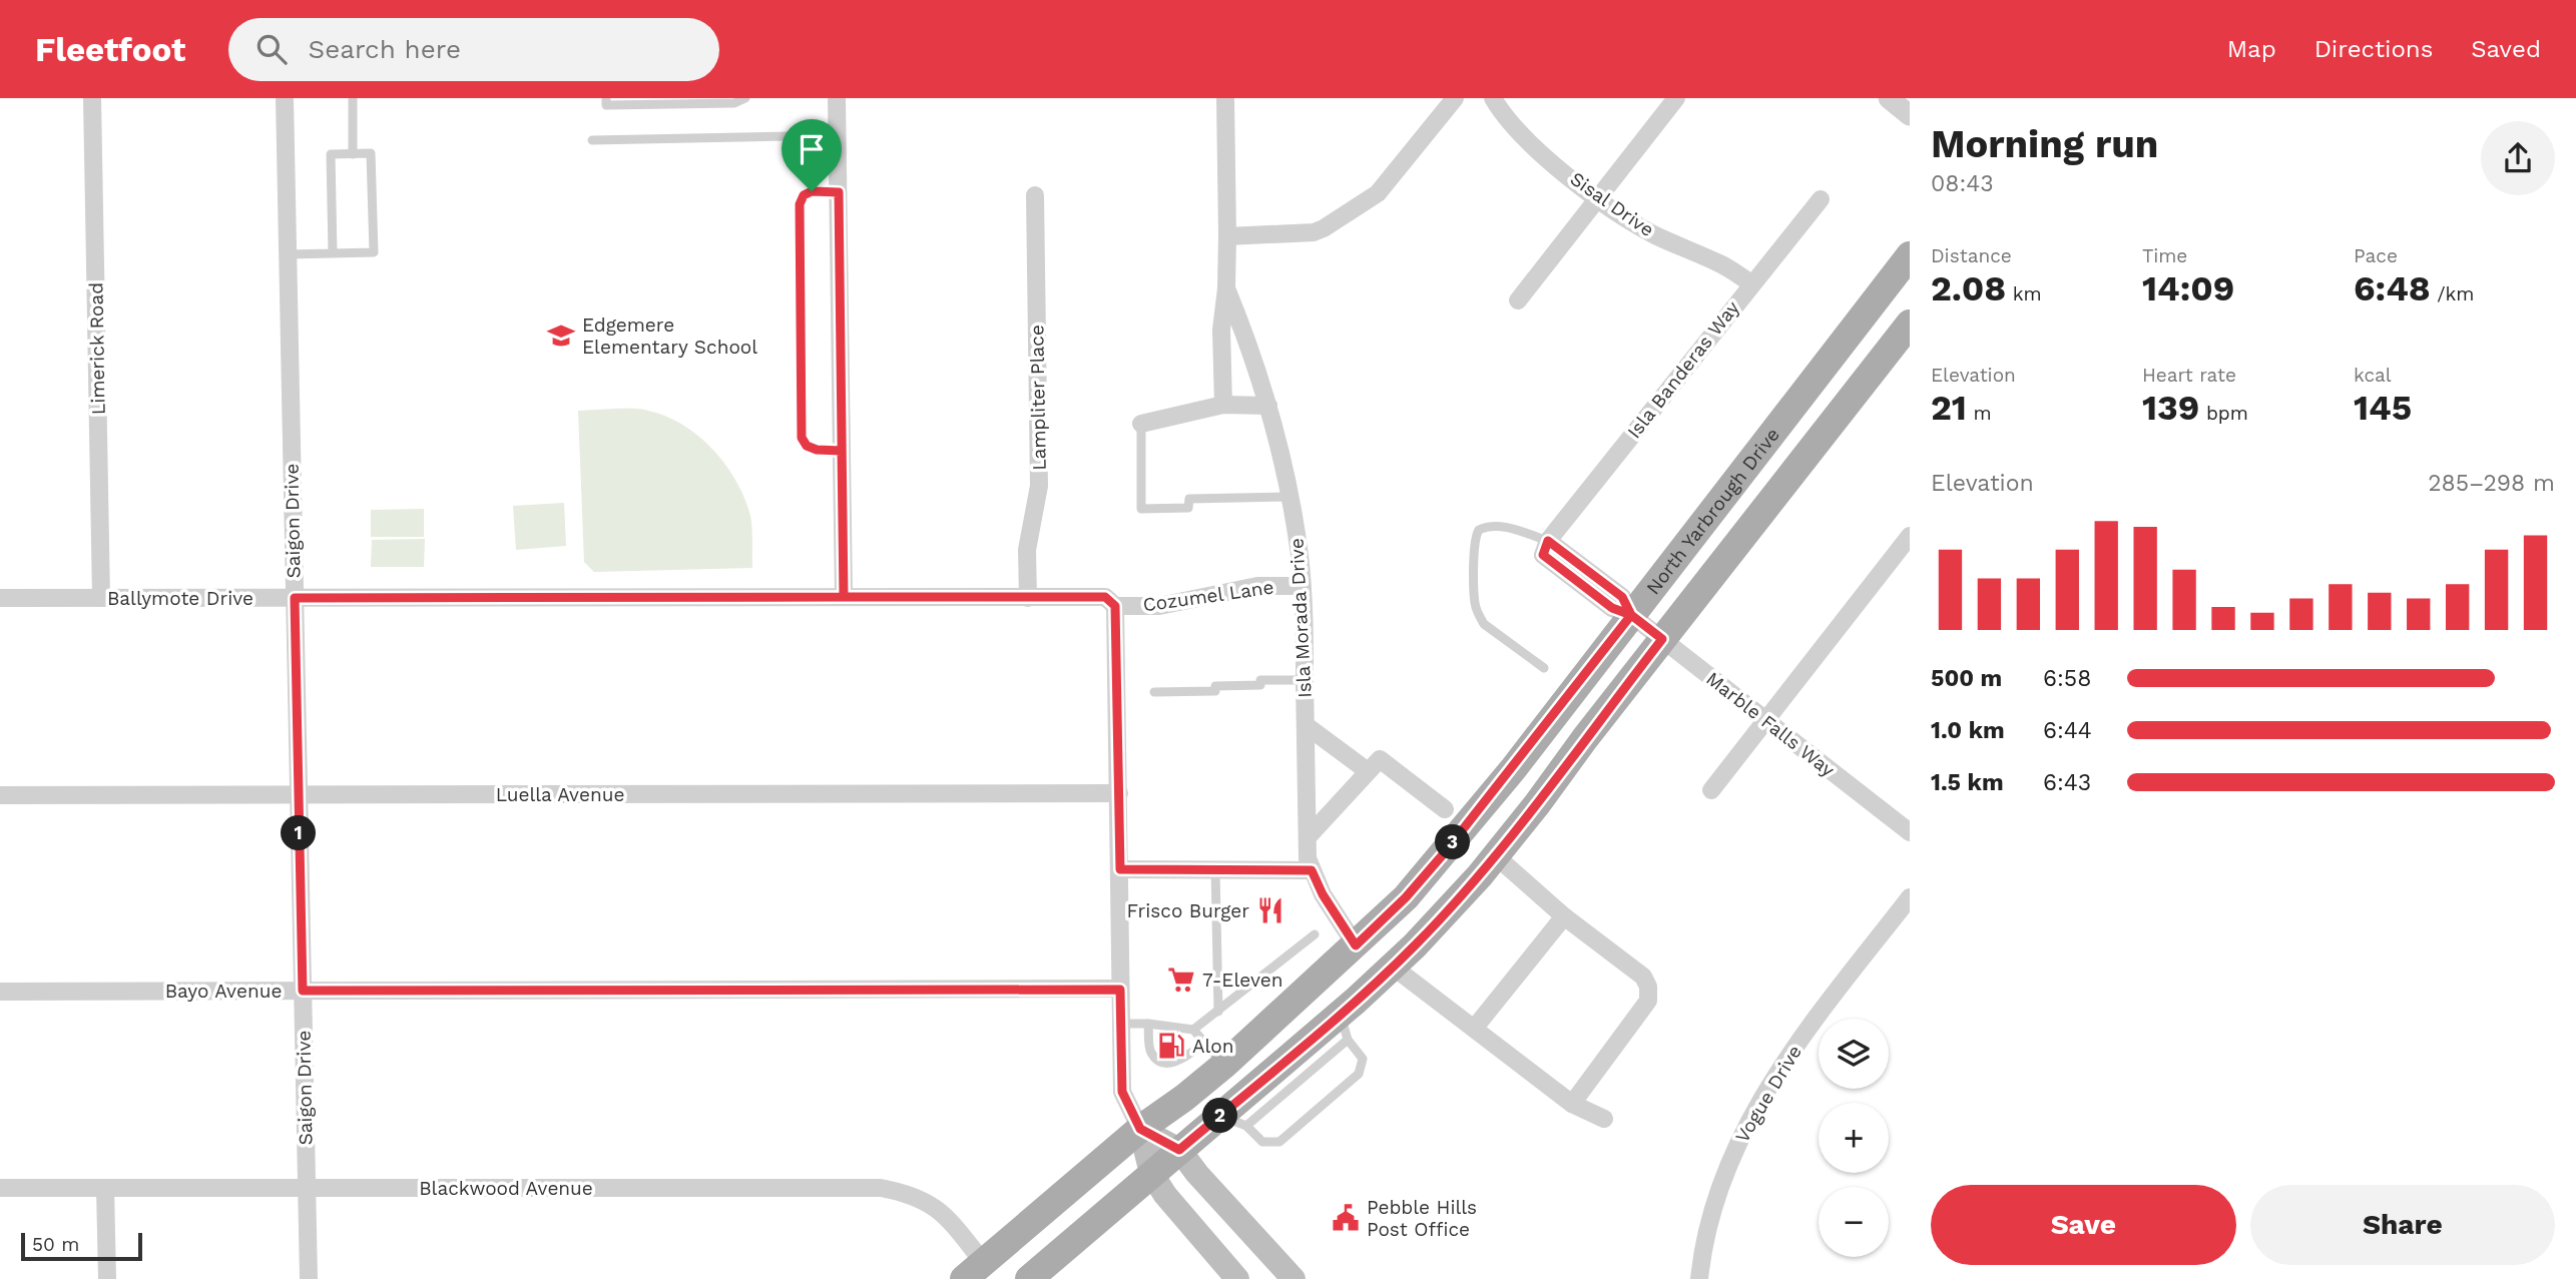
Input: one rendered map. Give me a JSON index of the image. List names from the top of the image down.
{
  "streets": {
    "main road": ["North Yarbrough Drive"],
    "street": [
      "Sisal Drive",
      "Limerick Road",
      "Isla Banderas Way",
      "Lampliter Place",
      "Saigon Drive",
      "Cozumel Lane",
      "Ballymote Drive",
      "Isla Morada Drive",
      "Marble Falls Way",
      "Luella Avenue",
      "Bayo Avenue",
      "Vogue Drive",
      "Blackwood Avenue"
    ]
  },
  "crossings": [
    ["Sisal Drive", "Isla Banderas Way"],
    ["Limerick Road", "Ballymote Drive"],
    ["Isla Banderas Way", "Marble Falls Way"],
    ["Lampliter Place", "Ballymote Drive"],
    ["North Yarbrough Drive", "Isla Morada Drive"],
    ["North Yarbrough Drive", "Marble Falls Way"],
    ["North Yarbrough Drive", "Blackwood Avenue"],
    ["Saigon Drive", "Ballymote Drive"],
    ["Saigon Drive", "Luella Avenue"],
    ["Saigon Drive", "Bayo Avenue"],
    ["Saigon Drive", "Blackwood Avenue"],
    ["Cozumel Lane", "Ballymote Drive"],
    ["Cozumel Lane", "Isla Morada Drive"]
  ],
  "places": {
    "school or university": ["Edgemere Elementary School"],
    "restaurant": ["Frisco Burger"],
    "supermarket": ["7-Eleven"],
    "fuel station": ["Alon"],
    "public building": ["Pebble Hills Post Office"]
  },
  "scale_bar": "50 m",
  "page": {
    "header": "Fleetfoot",
    "search": "Search here",
    "nav": ["Map", "Directions", "Saved"],
    "heading": ["Morning run", "08:43"],
    "stats": [
      ["Distance", "2.08 km"],
      ["Time", "14:09"],
      ["Pace", "6:48 /km"],
      ["Elevation", "21 m"],
      ["Heart rate", "139 bpm"],
      ["kcal", "145"]
    ],
    "chart": ["Elevation", "285–298 m"],
    "list": [
      {
        "name": "500 m",
        "note": "6:58"
      },
      {
        "name": "1.0 km",
        "note": "6:44"
      },
      {
        "name": "1.5 km",
        "note": "6:43"
      }
    ],
    "pins": ["1", "3", "2"],
    "map_buttons": ["+", "−"],
    "buttons": ["Save", "Share"],
    "scale": "50 m"
  }
}
